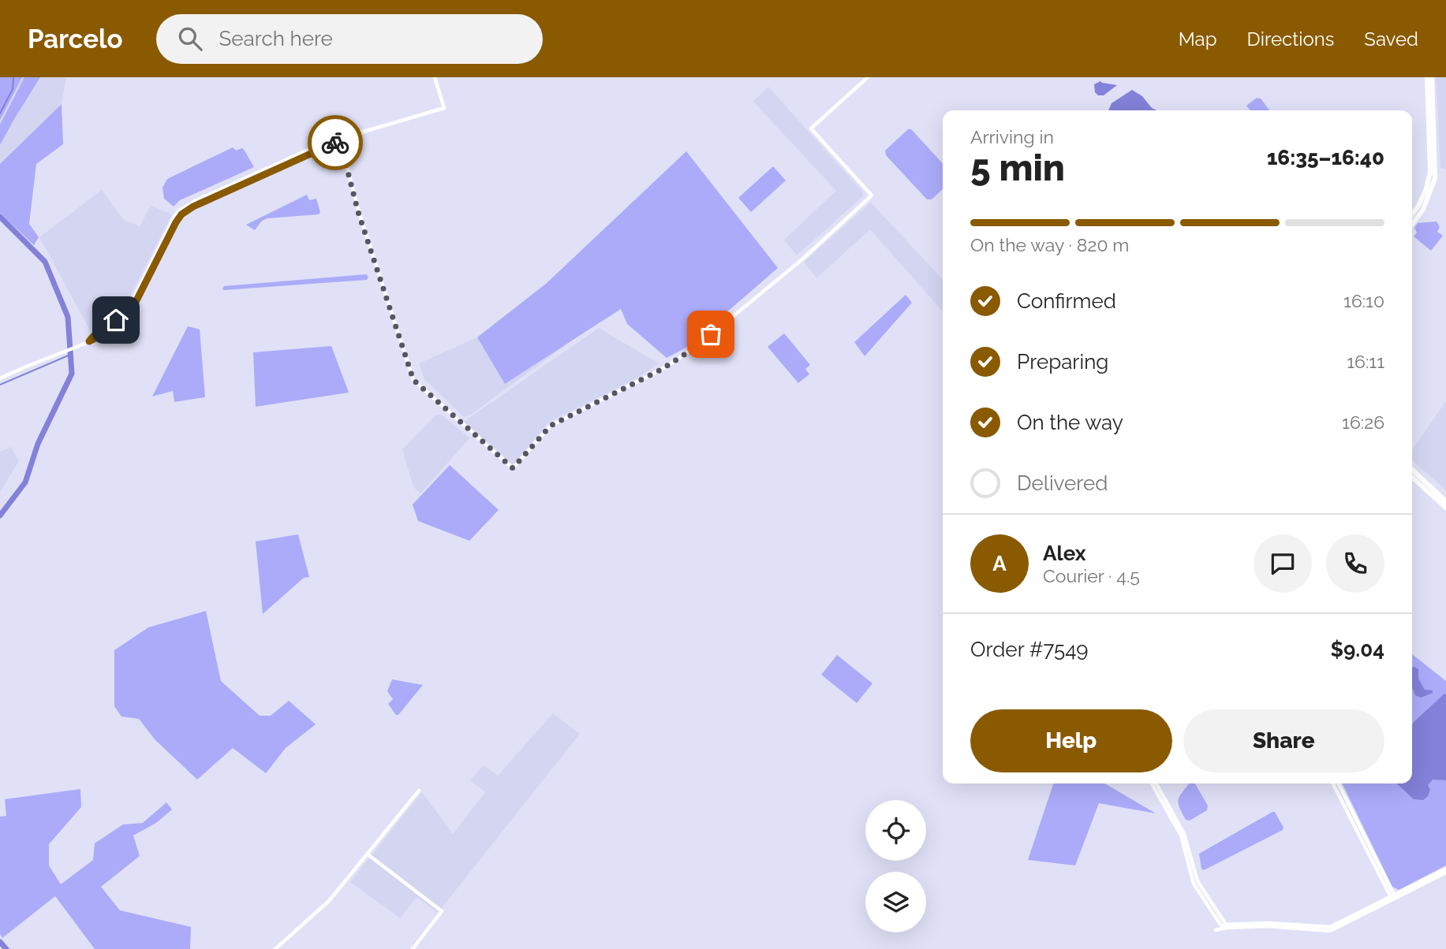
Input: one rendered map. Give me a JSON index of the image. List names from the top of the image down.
{
  "page": {
    "header": "Parcelo",
    "search": "Search here",
    "nav": ["Map", "Directions", "Saved"],
    "heading": ["5 min", "Arriving in", "16:35–16:40"],
    "panel": [
      "Alex",
      "Courier · 4.5",
      "Order #7549",
      "$9.04"
    ],
    "bar": "On the way · 820 m",
    "list": [
      ["Confirmed", "16:10"],
      ["Preparing", "16:11"],
      ["On the way", "16:26"],
      "Delivered"
    ],
    "round": "A",
    "buttons": ["Help", "Share"]
  }
}
